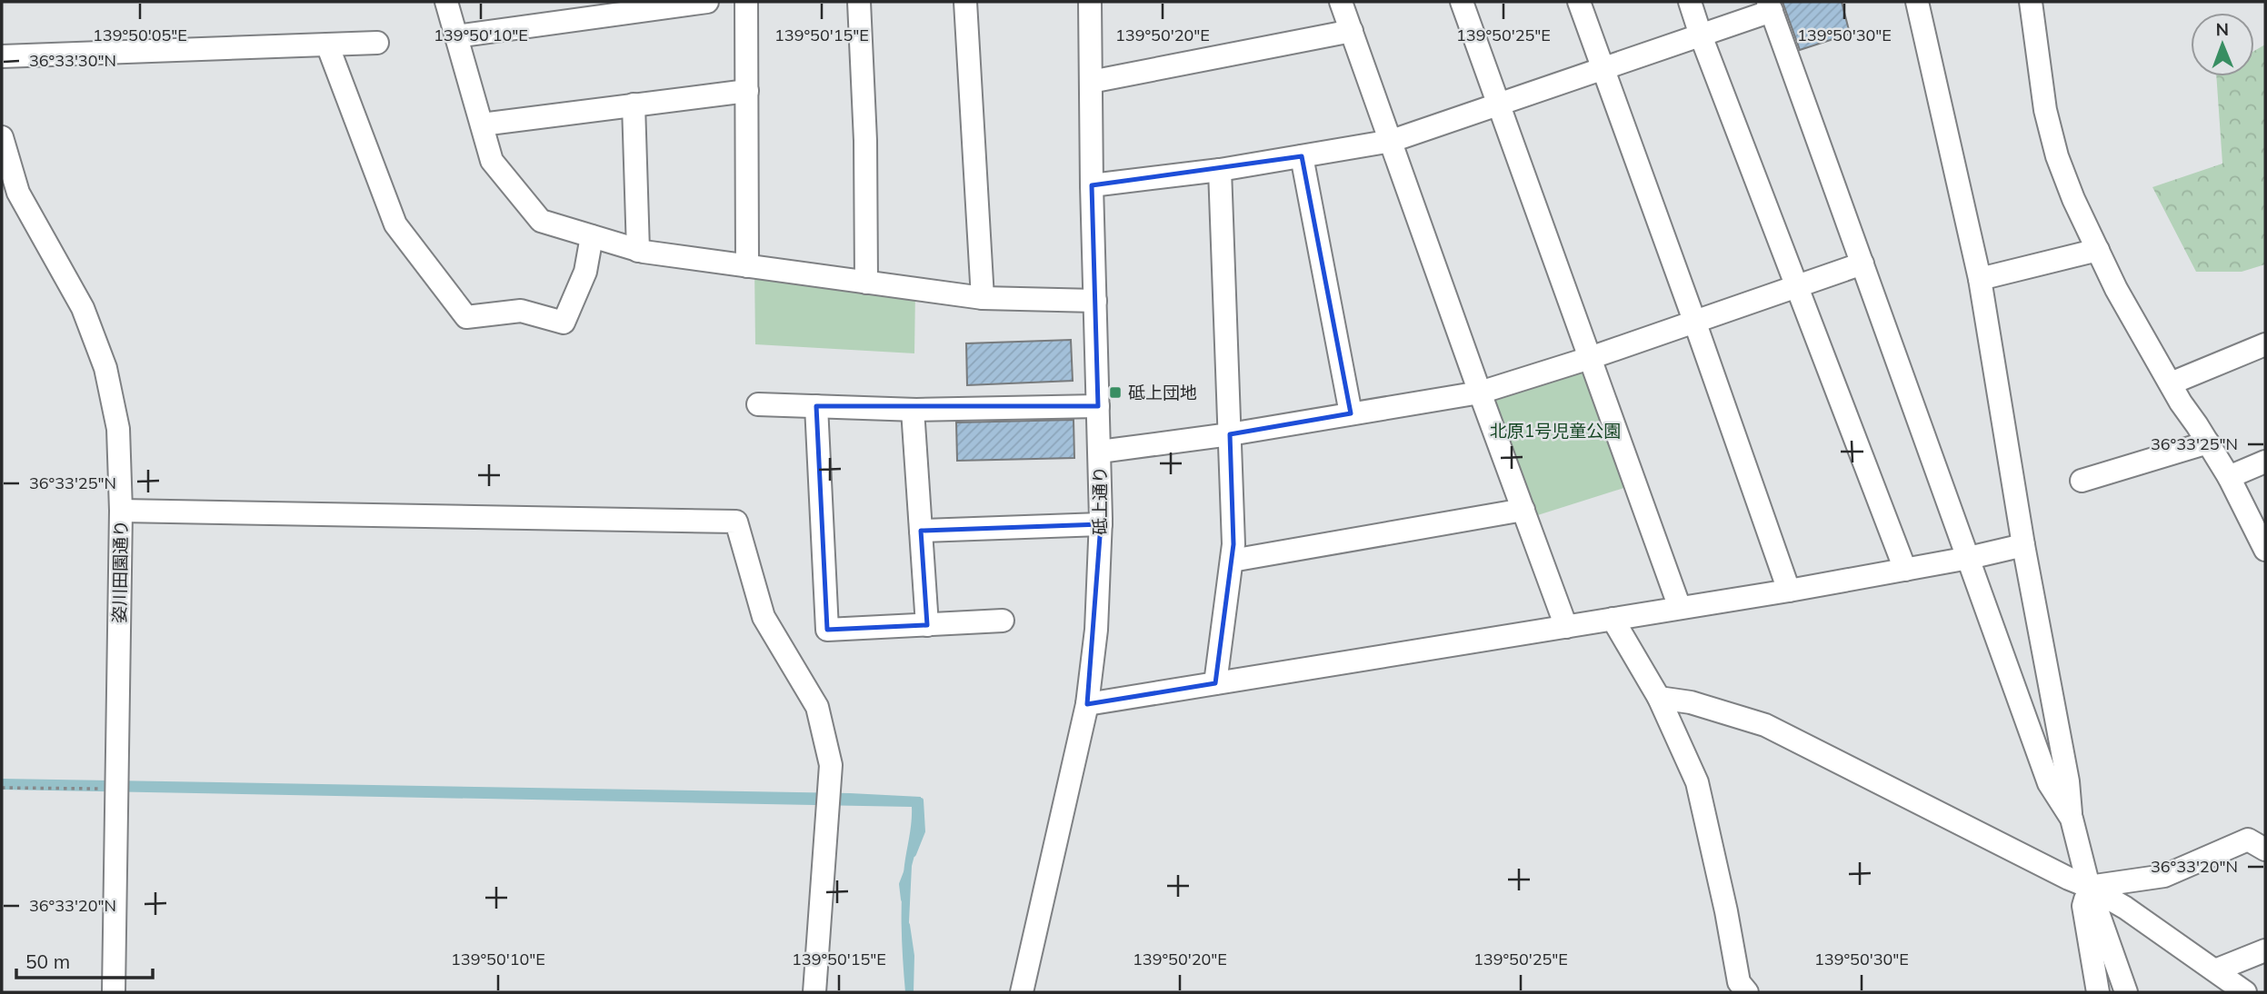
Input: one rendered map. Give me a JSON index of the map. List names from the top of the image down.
{
  "streets": {
    "street": ["砥上通り", "姿川田園通り"]
  },
  "parks": ["北原1号児童公園"],
  "places": {
    "transit": ["砥上団地"]
  },
  "scale_bar": "50 m",
  "north": "top",
  "coordinates": [
    "139°50'05\"E",
    "139°50'10\"E",
    "139°50'15\"E",
    "139°50'20\"E",
    "139°50'25\"E",
    "139°50'30\"E",
    "36°33'30\"N",
    "36°33'25\"N",
    "36°33'20\"N"
  ]
}
